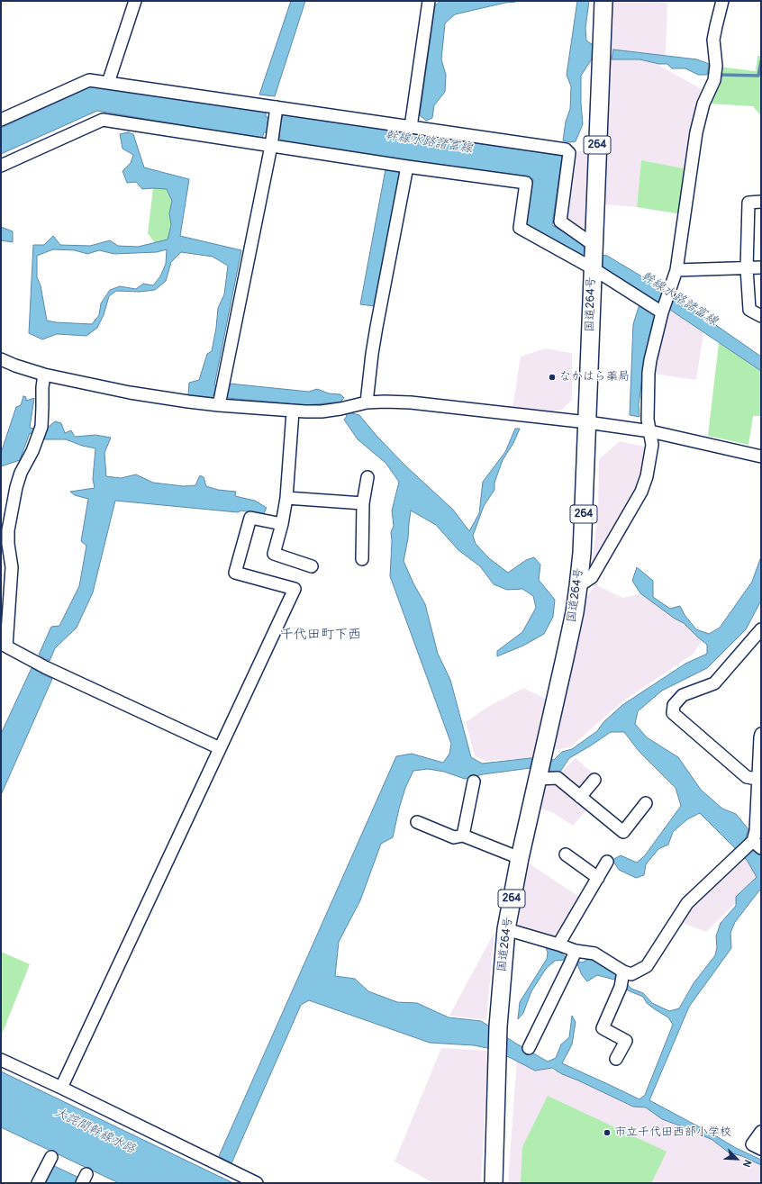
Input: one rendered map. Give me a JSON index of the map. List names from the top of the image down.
{
  "streets": {
    "highway": ["264", "国道264号"]
  },
  "districts": ["千代田町下西"],
  "water": ["幹線水路諸富線", "大詫間幹線水路"],
  "places": ["なかはら薬局", "市立千代田西部小学校"],
  "north": "bottom right"
}
